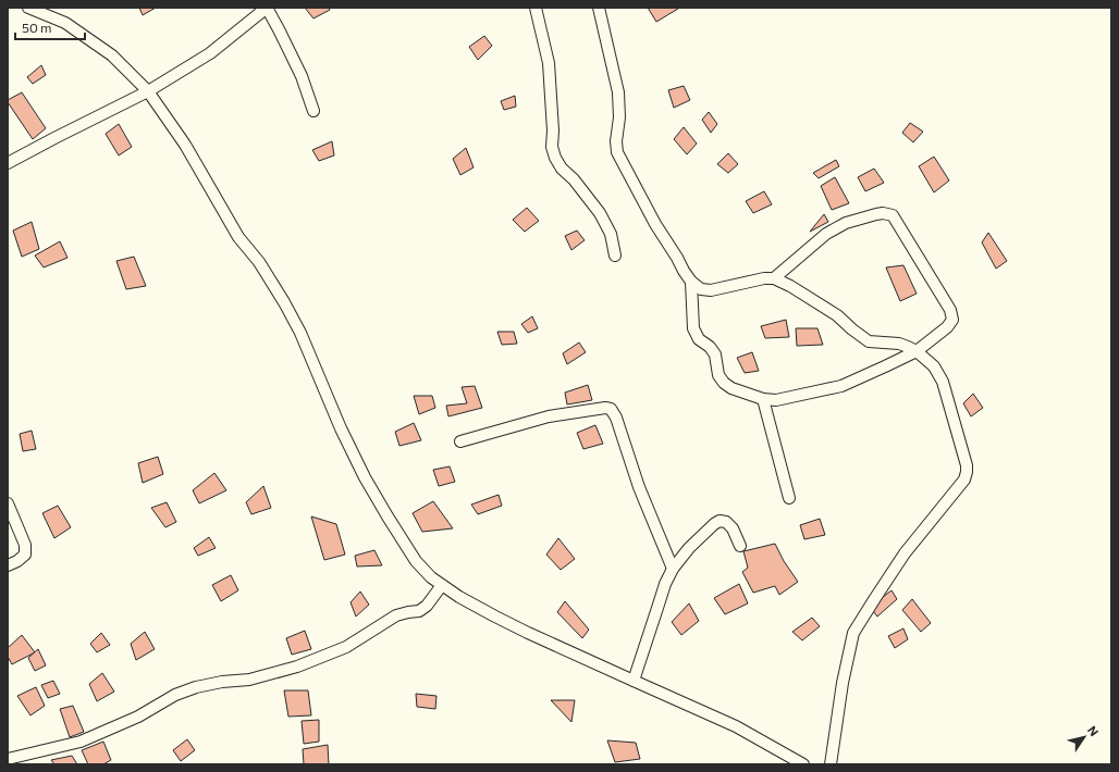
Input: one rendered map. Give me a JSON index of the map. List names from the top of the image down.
{
  "scale_bar": "50 m",
  "north": "top right"
}
